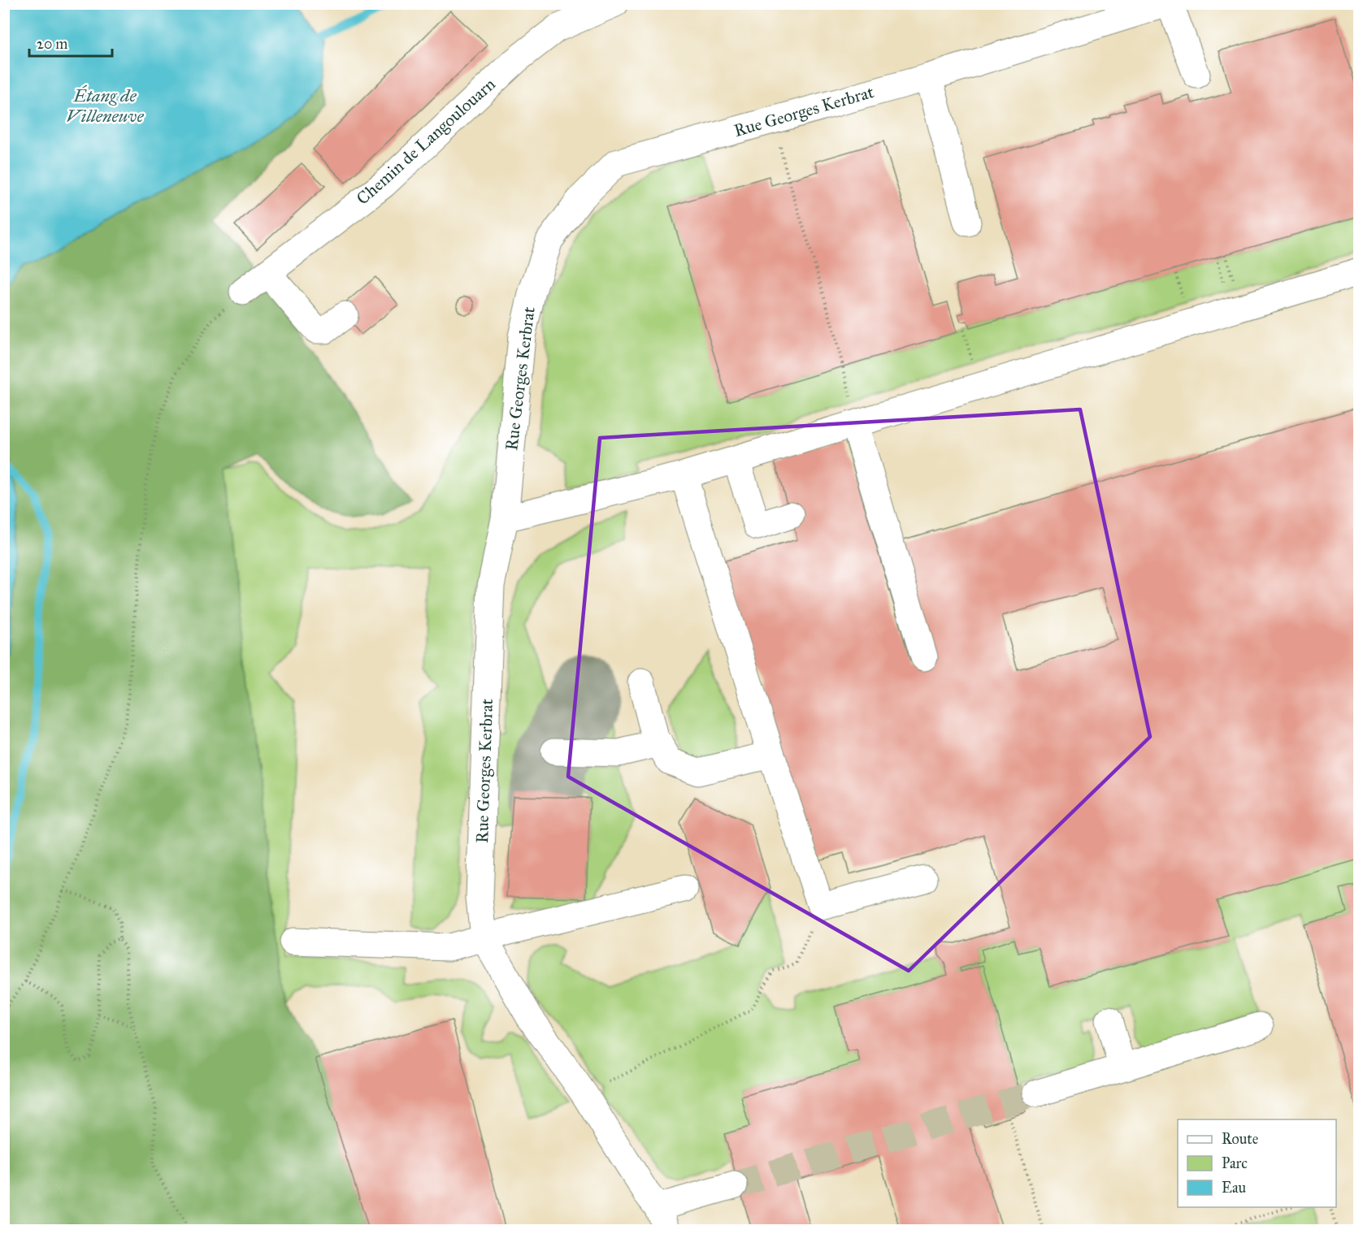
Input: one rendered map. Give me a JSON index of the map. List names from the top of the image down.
{
  "streets": {
    "lane": ["Rue Georges Kerbrat", "Chemin de Langoulouarn"]
  },
  "water": ["Étang de Villeneuve"],
  "legend": ["Route", "Parc", "Eau"],
  "scale_bar": "20 m"
}
